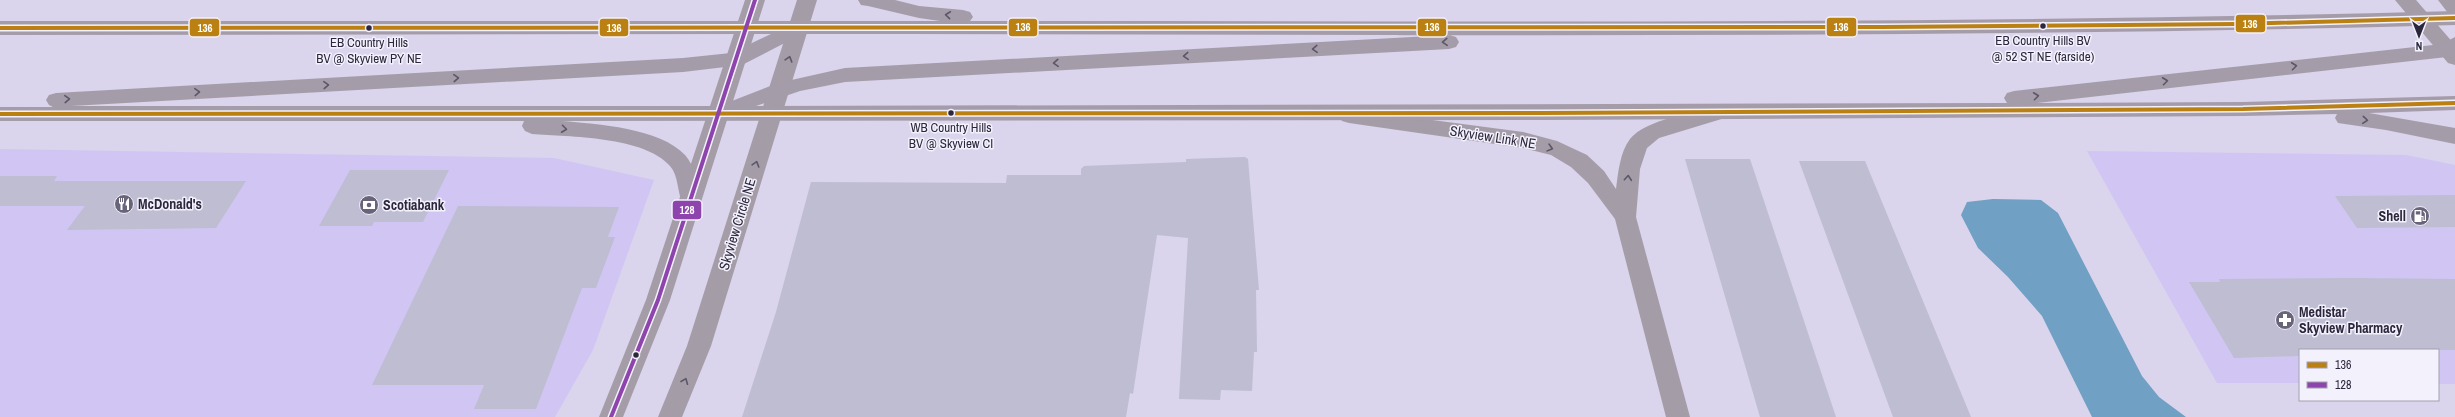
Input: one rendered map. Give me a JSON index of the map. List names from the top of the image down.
{
  "streets": {
    "street": ["Skyview Link NE", "Skyview Circle NE"]
  },
  "places": {
    "other": ["EB Country Hills BV @ 52 ST NE (farside)", "EB Country Hills BV @ Skyview PY NE", "WB Country Hills BV @ Skyview CI"],
    "restaurant": ["McDonald's"],
    "bank": ["Scotiabank"],
    "fuel station": ["Shell"],
    "pharmacy": ["Medistar Skyview Pharmacy"]
  },
  "lines": ["transit line 128", "transit line 136"],
  "legend": ["136", "128"],
  "north": "bottom"
}
